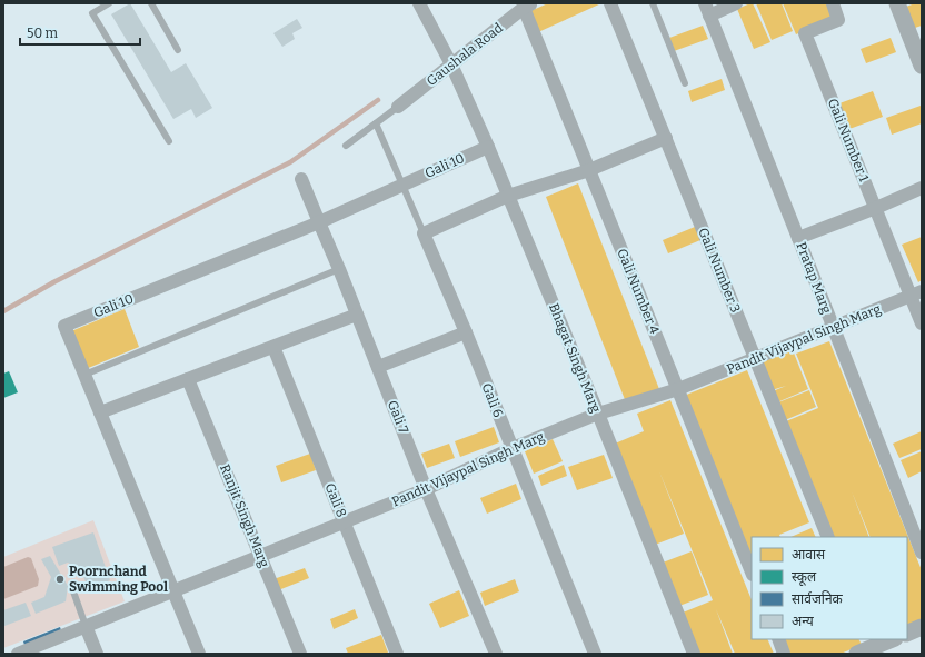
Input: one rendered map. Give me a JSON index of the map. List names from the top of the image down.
{
  "streets": {
    "street": [
      "Gaushala Road",
      "Gali Number 1",
      "Gali 10",
      "Gali Number 3",
      "Pratap Marg",
      "Gali Number 4",
      "Pandit Vijaypal Singh Marg",
      "Bhagat Singh Marg",
      "Gali 6",
      "Gali 7",
      "Gali 8",
      "Ranjit Singh Marg"
    ]
  },
  "crossings": [
    ["Gaushala Road", "Gali Number 4"],
    ["Gaushala Road", "Bhagat Singh Marg"],
    ["Gali Number 1", "Pandit Vijaypal Singh Marg"],
    ["Gali 10", "Pandit Vijaypal Singh Marg"],
    ["Gali 10", "Bhagat Singh Marg"],
    ["Gali 10", "Gali 7"],
    ["Gali Number 3", "Pandit Vijaypal Singh Marg"],
    ["Pratap Marg", "Pandit Vijaypal Singh Marg"],
    ["Gali Number 4", "Pandit Vijaypal Singh Marg"],
    ["Pandit Vijaypal Singh Marg", "Bhagat Singh Marg"],
    ["Pandit Vijaypal Singh Marg", "Gali 6"],
    ["Pandit Vijaypal Singh Marg", "Gali 7"],
    ["Pandit Vijaypal Singh Marg", "Gali 8"],
    ["Pandit Vijaypal Singh Marg", "Ranjit Singh Marg"]
  ],
  "places": ["Poornchand Swimming Pool"],
  "legend": [
    "आवास",
    "स्कूल",
    "सार्वजनिक",
    "अन्य"
  ],
  "scale_bar": "50 m"
}
